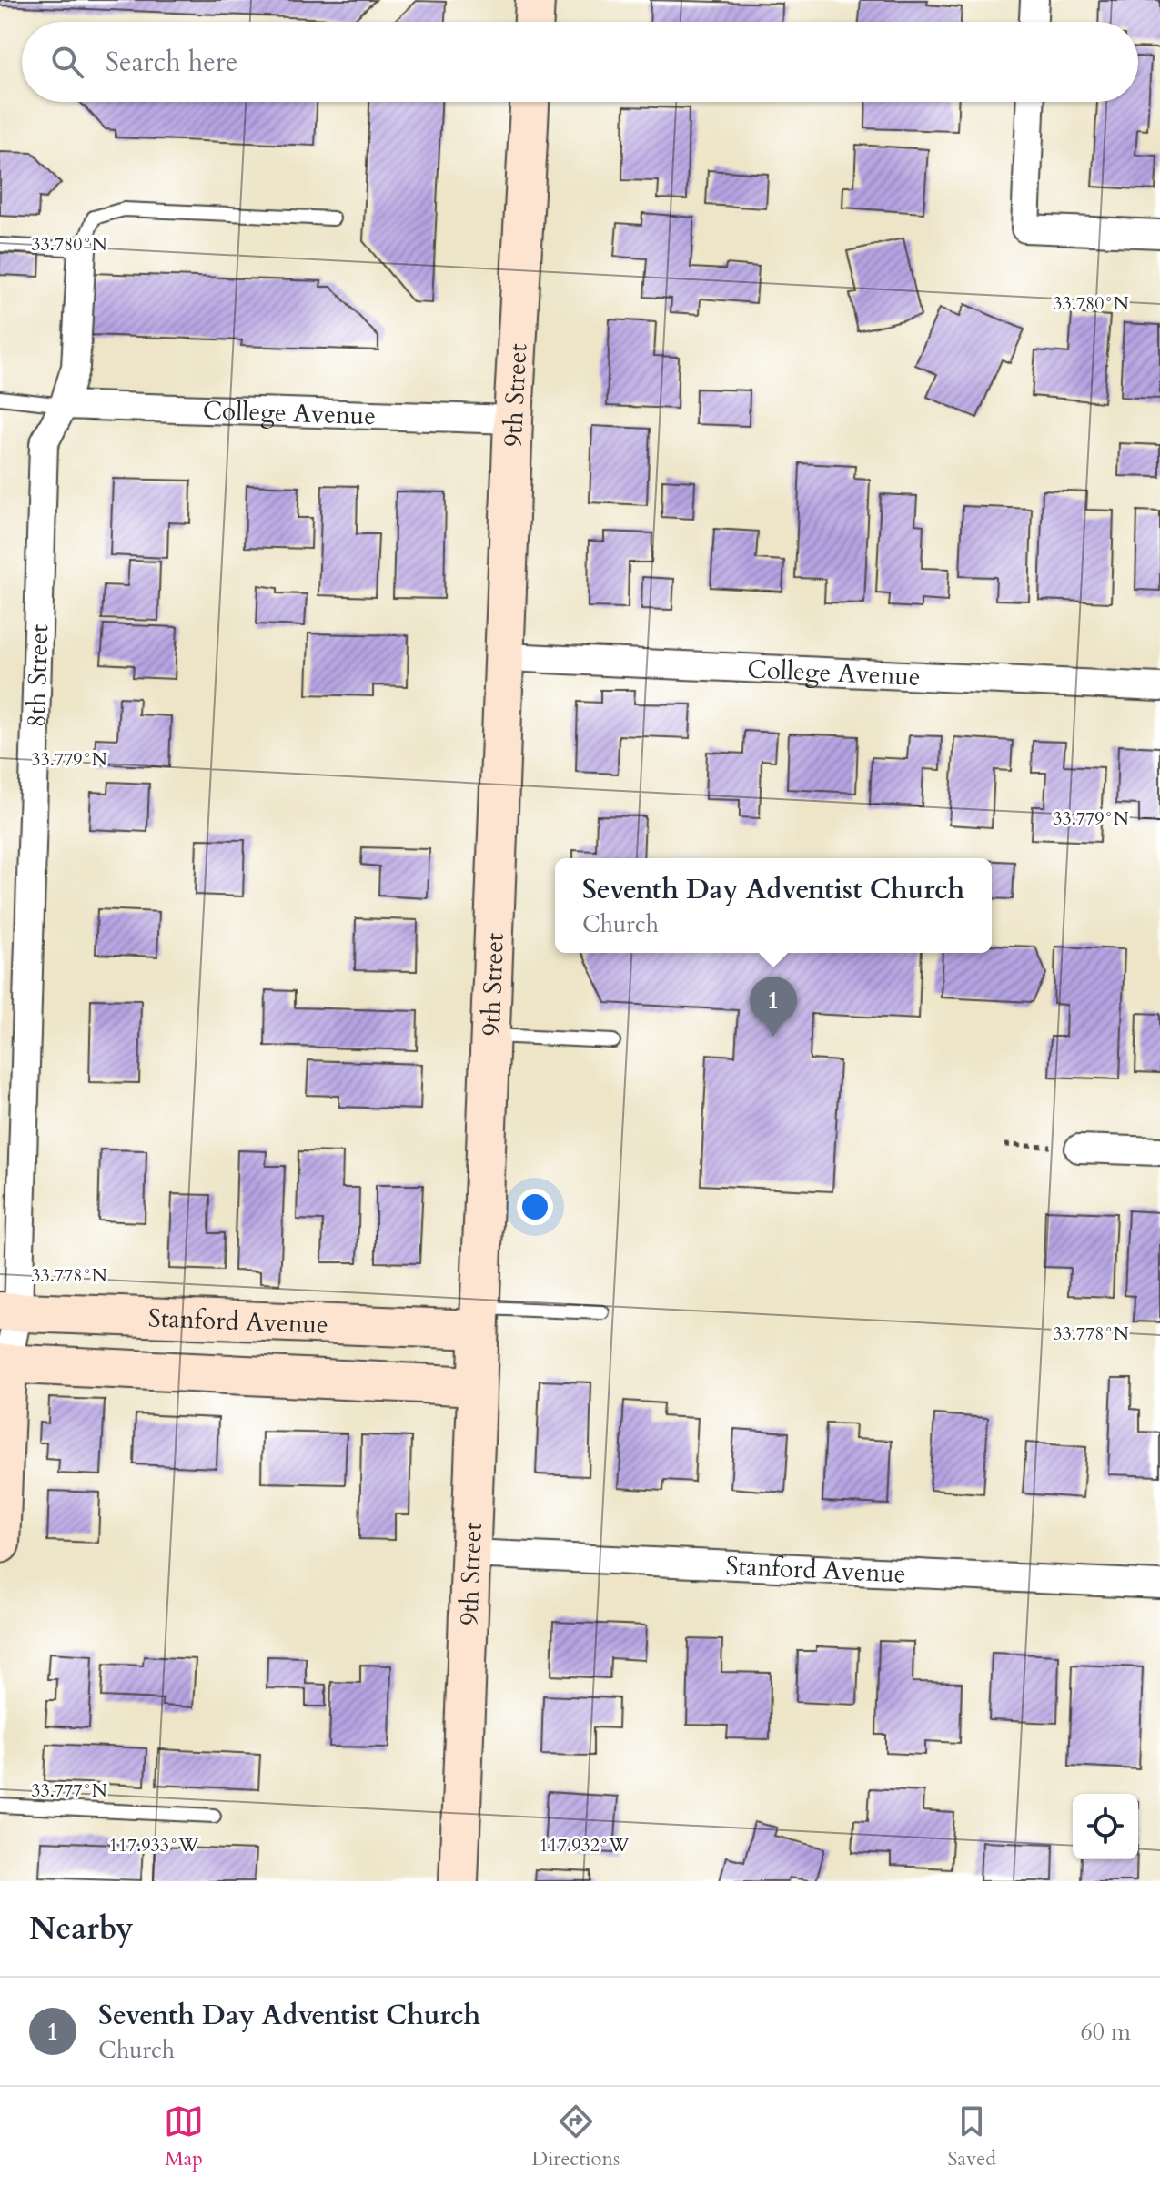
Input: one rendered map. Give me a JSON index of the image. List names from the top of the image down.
{
  "streets": {
    "street": [
      "9th Street",
      "College Avenue",
      "8th Street",
      "Stanford Avenue"
    ]
  },
  "crossings": [
    ["9th Street", "College Avenue"],
    ["9th Street", "Stanford Avenue"],
    ["College Avenue", "8th Street"],
    ["8th Street", "Stanford Avenue"]
  ],
  "page": {
    "search": "Search here",
    "popup": ["Seventh Day Adventist Church", "Church"],
    "pins": "1",
    "heading": "Nearby",
    "list": [
      {
        "mark": "1",
        "name": "Seventh Day Adventist Church",
        "note": "Church",
        "value": "60 m"
      }
    ],
    "nav": ["Map", "Directions", "Saved"]
  },
  "coordinates": [
    "33.780°N",
    "33.779°N",
    "33.778°N",
    "33.777°N",
    "117.933°W",
    "117.932°W"
  ]
}
